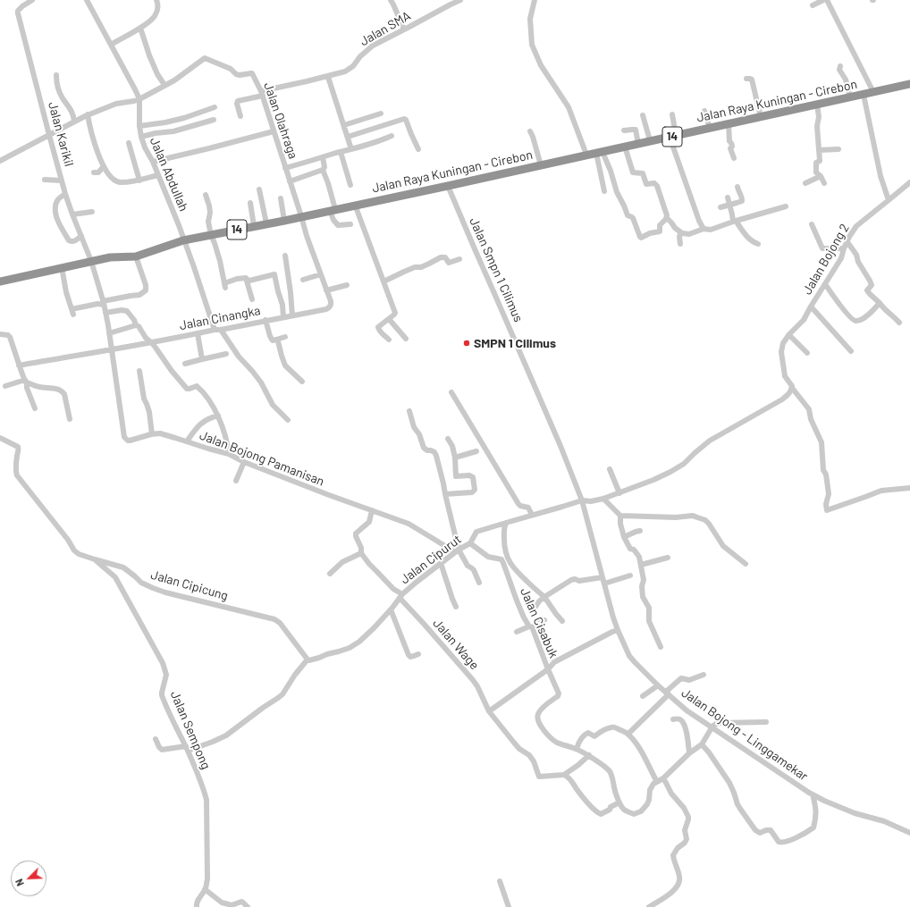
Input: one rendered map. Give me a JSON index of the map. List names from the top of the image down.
{
  "streets": {
    "highway": ["Jalan Raya Kuningan - Cirebon", "14"],
    "street": [
      "Jalan SMA",
      "Jalan Olahraga",
      "Jalan Karikil",
      "Jalan Abdullah",
      "Jalan Bojong 2",
      "Jalan Smpn 1 Cilimus",
      "Jalan Cinangka",
      "Jalan Bojong Pamanisan",
      "Jalan Cipurut",
      "Jalan Cipicung",
      "Jalan Cisabuk",
      "Jalan Wage",
      "Jalan Sempong",
      "Jalan Bojong - Linggamekar"
    ]
  },
  "crossings": [
    ["Jalan SMA", "Jalan Olahraga"],
    ["Jalan Raya Kuningan - Cirebon", "Jalan Olahraga"],
    ["Jalan Raya Kuningan - Cirebon", "Jalan Karikil"],
    ["Jalan Raya Kuningan - Cirebon", "Jalan Abdullah"],
    ["Jalan Raya Kuningan - Cirebon", "Jalan Smpn 1 Cilimus"],
    ["Jalan Raya Kuningan - Cirebon", "Jalan Cinangka"],
    ["Jalan Raya Kuningan - Cirebon", "Jalan Bojong Pamanisan"],
    ["Jalan Olahraga", "Jalan Karikil"],
    ["Jalan Olahraga", "Jalan Abdullah"],
    ["Jalan Olahraga", "Jalan Cinangka"],
    ["Jalan Karikil", "Jalan Bojong Pamanisan"],
    ["Jalan Abdullah", "Jalan Cinangka"],
    ["Jalan Smpn 1 Cilimus", "Jalan Cipurut"],
    ["Jalan Smpn 1 Cilimus", "Jalan Bojong - Linggamekar"],
    ["Jalan Cinangka", "Jalan Bojong Pamanisan"],
    ["Jalan Bojong Pamanisan", "Jalan Cipurut"],
    ["Jalan Cipurut", "Jalan Cipicung"],
    ["Jalan Cipurut", "Jalan Cisabuk"],
    ["Jalan Cipurut", "Jalan Wage"],
    ["Jalan Cipurut", "Jalan Bojong - Linggamekar"],
    ["Jalan Cipicung", "Jalan Sempong"]
  ],
  "places": ["SMPN 1 Cilimus"],
  "north": "bottom left"
}
